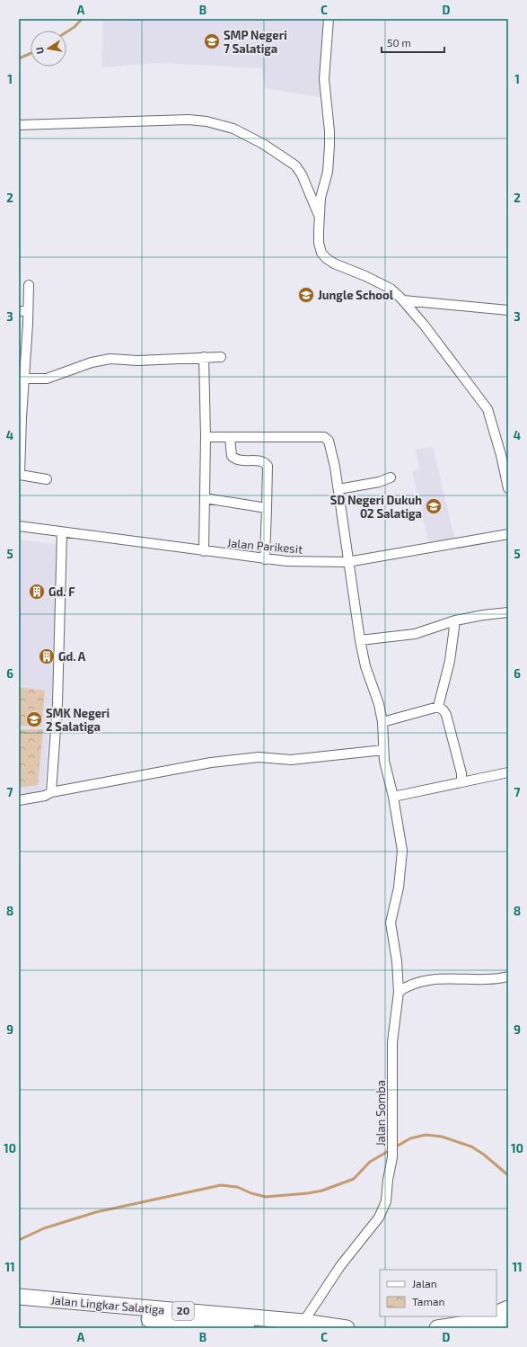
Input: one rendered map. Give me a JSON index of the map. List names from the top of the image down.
{
  "streets": {
    "highway": ["Jalan Lingkar Salatiga", "20"],
    "street": ["Jalan Parikesit", "Jalan Somba"]
  },
  "crossings": [
    ["Jalan Parikesit", "Jalan Somba"],
    ["Jalan Somba", "Jalan Lingkar Salatiga"]
  ],
  "places": {
    "school or university": [
      "SMP Negeri 7 Salatiga",
      "Jungle School",
      "SD Negeri Dukuh 02 Salatiga",
      "SMK Negeri 2 Salatiga"
    ],
    "building": ["Gd. F", "Gd. A"]
  },
  "legend": ["Jalan", "Taman"],
  "scale_bar": "50 m",
  "north": "left",
  "grid": {
    "columns": [
      "A",
      "B",
      "C",
      "D"
    ],
    "rows": [
      "1",
      "2",
      "3",
      "4",
      "5",
      "6",
      "7",
      "8",
      "9",
      "10",
      "11"
    ]
  }
}
